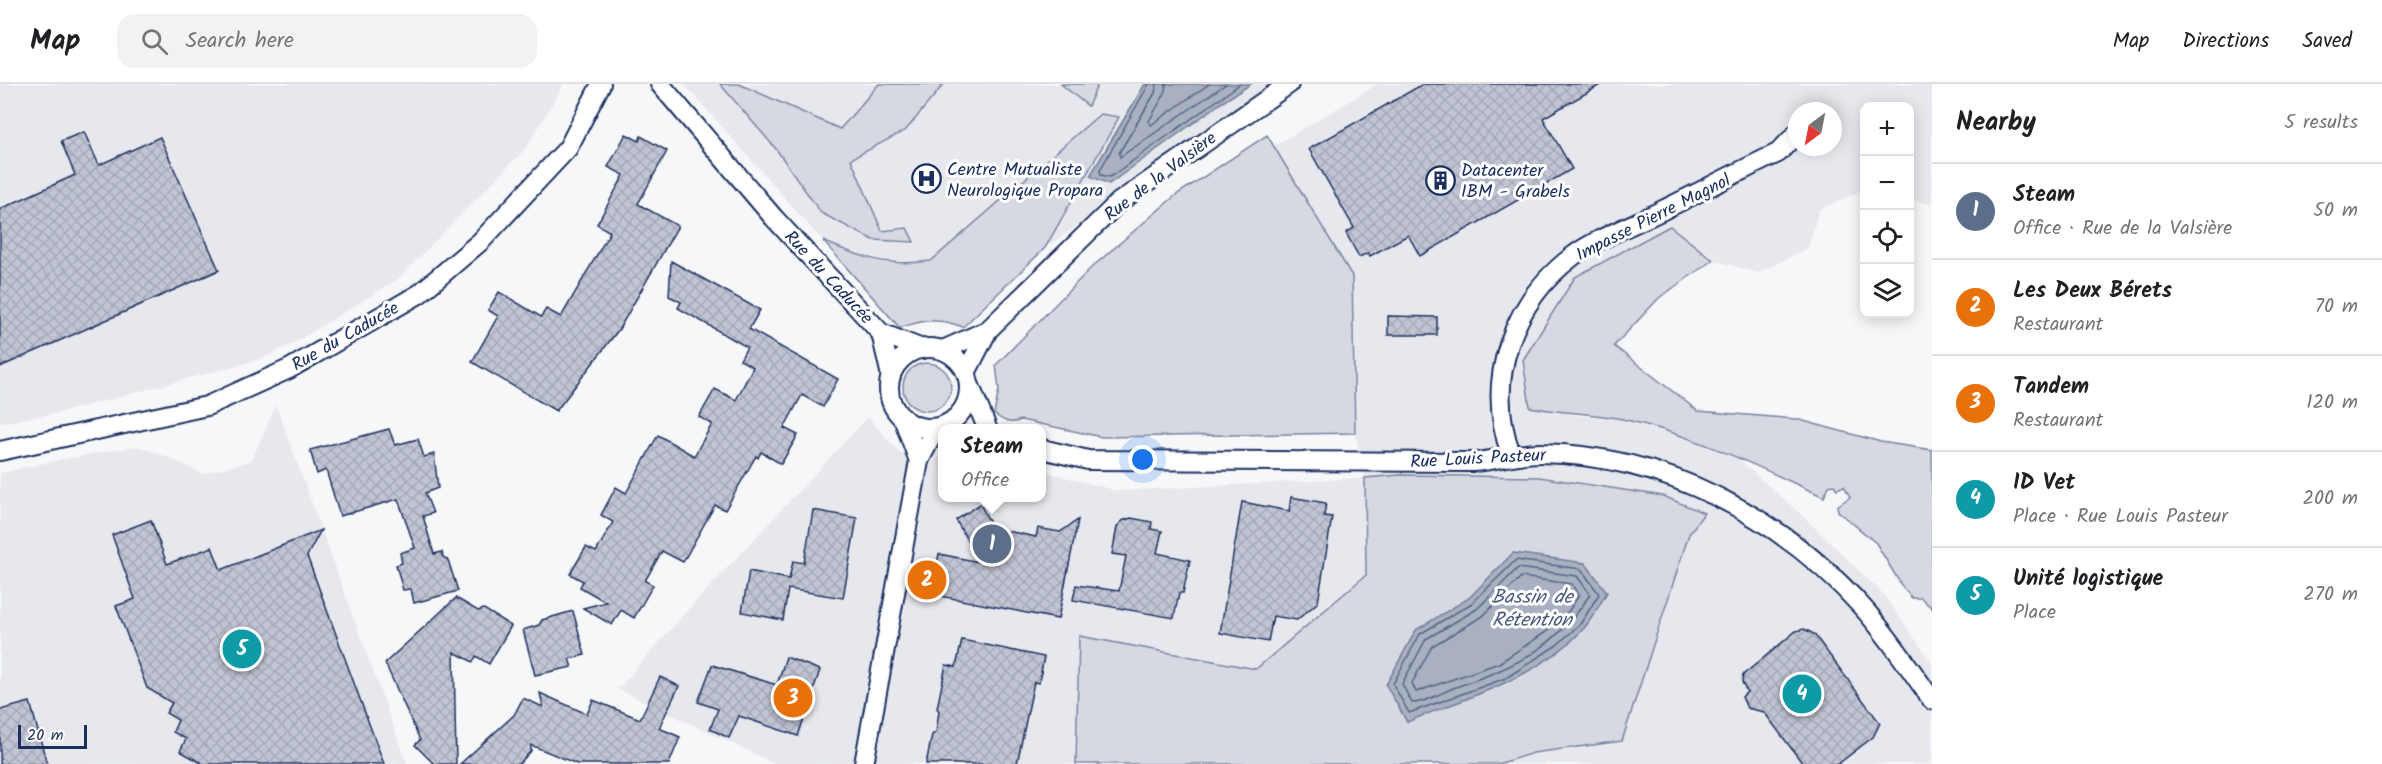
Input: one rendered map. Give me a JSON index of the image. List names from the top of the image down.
{
  "streets": {
    "street": [
      "Rue de la Valsière",
      "Impasse Pierre Magnol",
      "Rue du Caducée",
      "Rue Louis Pasteur"
    ]
  },
  "crossings": [
    ["Rue de la Valsière", "Rue du Caducée"],
    ["Impasse Pierre Magnol", "Rue Louis Pasteur"]
  ],
  "water": ["Bassin de Rétention"],
  "places": {
    "hospital": ["Centre Mutualiste Neurologique Propara"],
    "building": ["Datacenter IBM - Grabels"]
  },
  "scale_bar": "20 m",
  "north": "bottom left",
  "page": {
    "header": "Map",
    "search": "Search here",
    "nav": ["Map", "Directions", "Saved"],
    "heading": ["Nearby", "5 results"],
    "map_buttons": ["+", "−"],
    "list": [
      {
        "mark": "1",
        "name": "Steam",
        "note": "Office · Rue de la Valsière",
        "value": "50 m"
      },
      {
        "mark": "2",
        "name": "Les Deux Bérets",
        "note": "Restaurant",
        "value": "70 m"
      },
      {
        "mark": "3",
        "name": "Tandem",
        "note": "Restaurant",
        "value": "120 m"
      },
      {
        "mark": "4",
        "name": "ID Vet",
        "note": "Place · Rue Louis Pasteur",
        "value": "200 m"
      },
      {
        "mark": "5",
        "name": "Unité logistique",
        "note": "Place",
        "value": "270 m"
      }
    ],
    "popup": ["Steam", "Office"],
    "pins": [
      "1",
      "2",
      "5",
      "4",
      "3"
    ],
    "scale": "20 m"
  }
}
